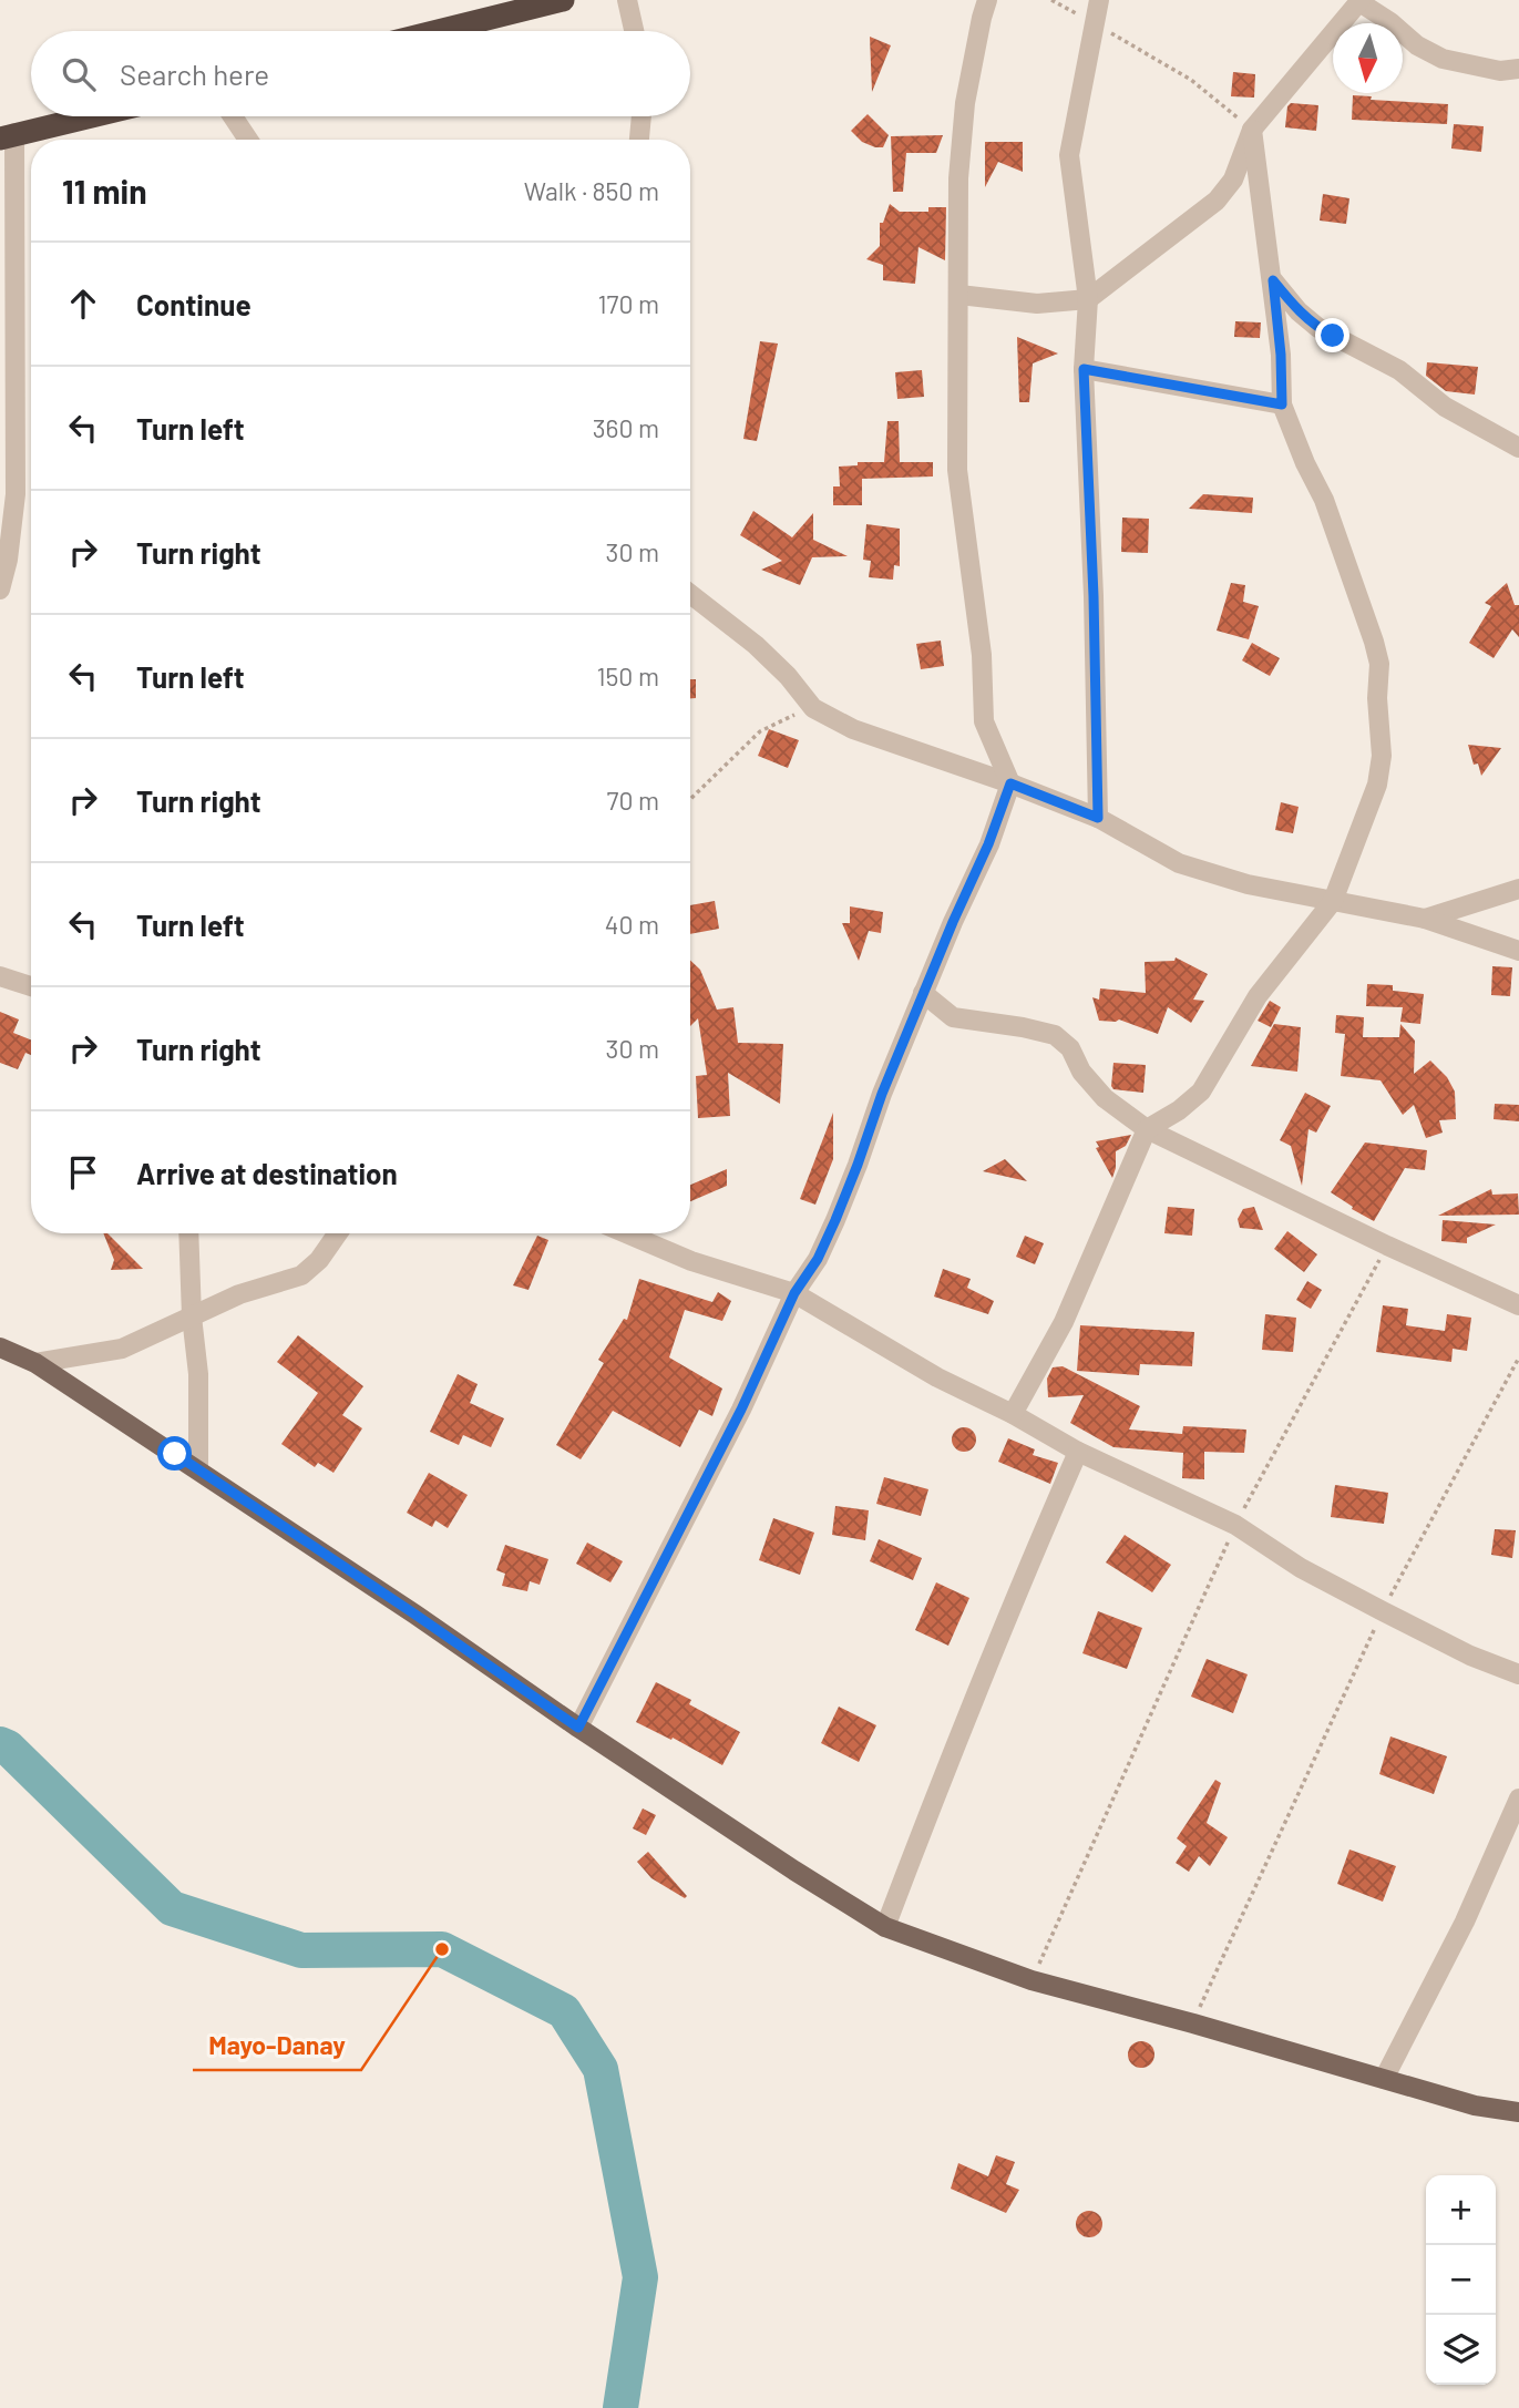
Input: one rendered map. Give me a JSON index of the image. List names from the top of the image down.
{
  "places": ["Mayo-Danay"],
  "north": "bottom",
  "page": {
    "search": "Search here",
    "heading": ["11 min", "Walk · 850 m"],
    "list": [
      ["Continue", "170 m"],
      ["Turn left", "360 m"],
      ["Turn right", "30 m"],
      ["Turn left", "150 m"],
      ["Turn right", "70 m"],
      ["Turn left", "40 m"],
      ["Turn right", "30 m"],
      "Arrive at destination"
    ],
    "map_buttons": ["+", "−"]
  }
}
